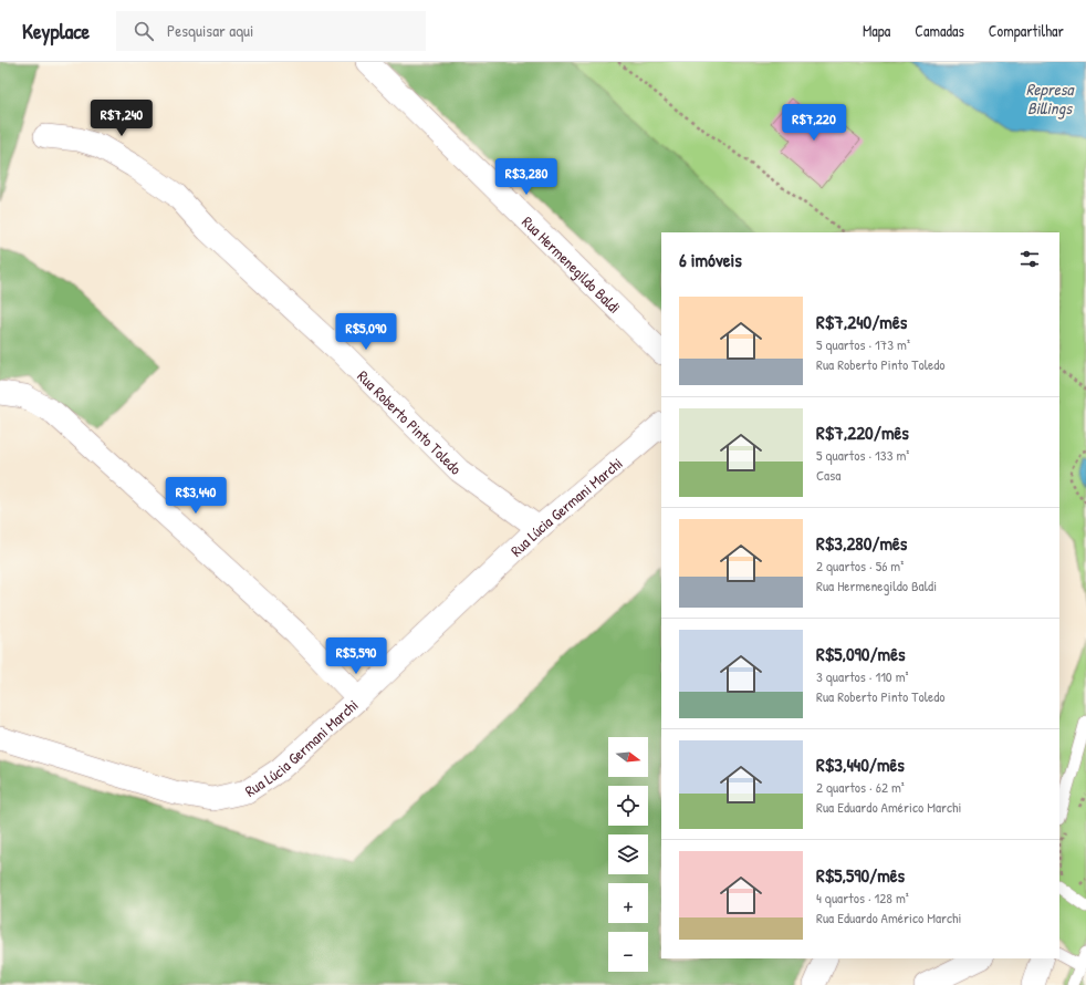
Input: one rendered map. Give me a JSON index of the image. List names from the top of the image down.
{
  "streets": {
    "street": ["Rua Hermenegildo Baldi", "Rua Roberto Pinto Toledo", "Rua Lúcia Germani Marchi"]
  },
  "crossings": [
    ["Rua Roberto Pinto Toledo", "Rua Lúcia Germani Marchi"]
  ],
  "water": ["Represa Billings"],
  "north": "right",
  "page": {
    "header": "Keyplace",
    "search": "Pesquisar aqui",
    "nav": ["Mapa", "Camadas", "Compartilhar"],
    "price": [
      "R$7,240",
      "R$7,220",
      "R$3,280",
      "R$5,090",
      "R$3,440",
      "R$5,590"
    ],
    "heading": "6 imóveis",
    "list": [
      {
        "name": "R$7,240/mês",
        "note": "5 quartos · 173 m² · Rua Roberto Pinto Toledo"
      },
      {
        "name": "R$7,220/mês",
        "note": "5 quartos · 133 m² · Casa"
      },
      {
        "name": "R$3,280/mês",
        "note": "2 quartos · 56 m² · Rua Hermenegildo Baldi"
      },
      {
        "name": "R$5,090/mês",
        "note": "3 quartos · 110 m² · Rua Roberto Pinto Toledo"
      },
      {
        "name": "R$3,440/mês",
        "note": "2 quartos · 62 m² · Rua Eduardo Américo Marchi"
      },
      {
        "name": "R$5,590/mês",
        "note": "4 quartos · 128 m² · Rua Eduardo Américo Marchi"
      }
    ],
    "map_buttons": ["+", "−"]
  }
}
